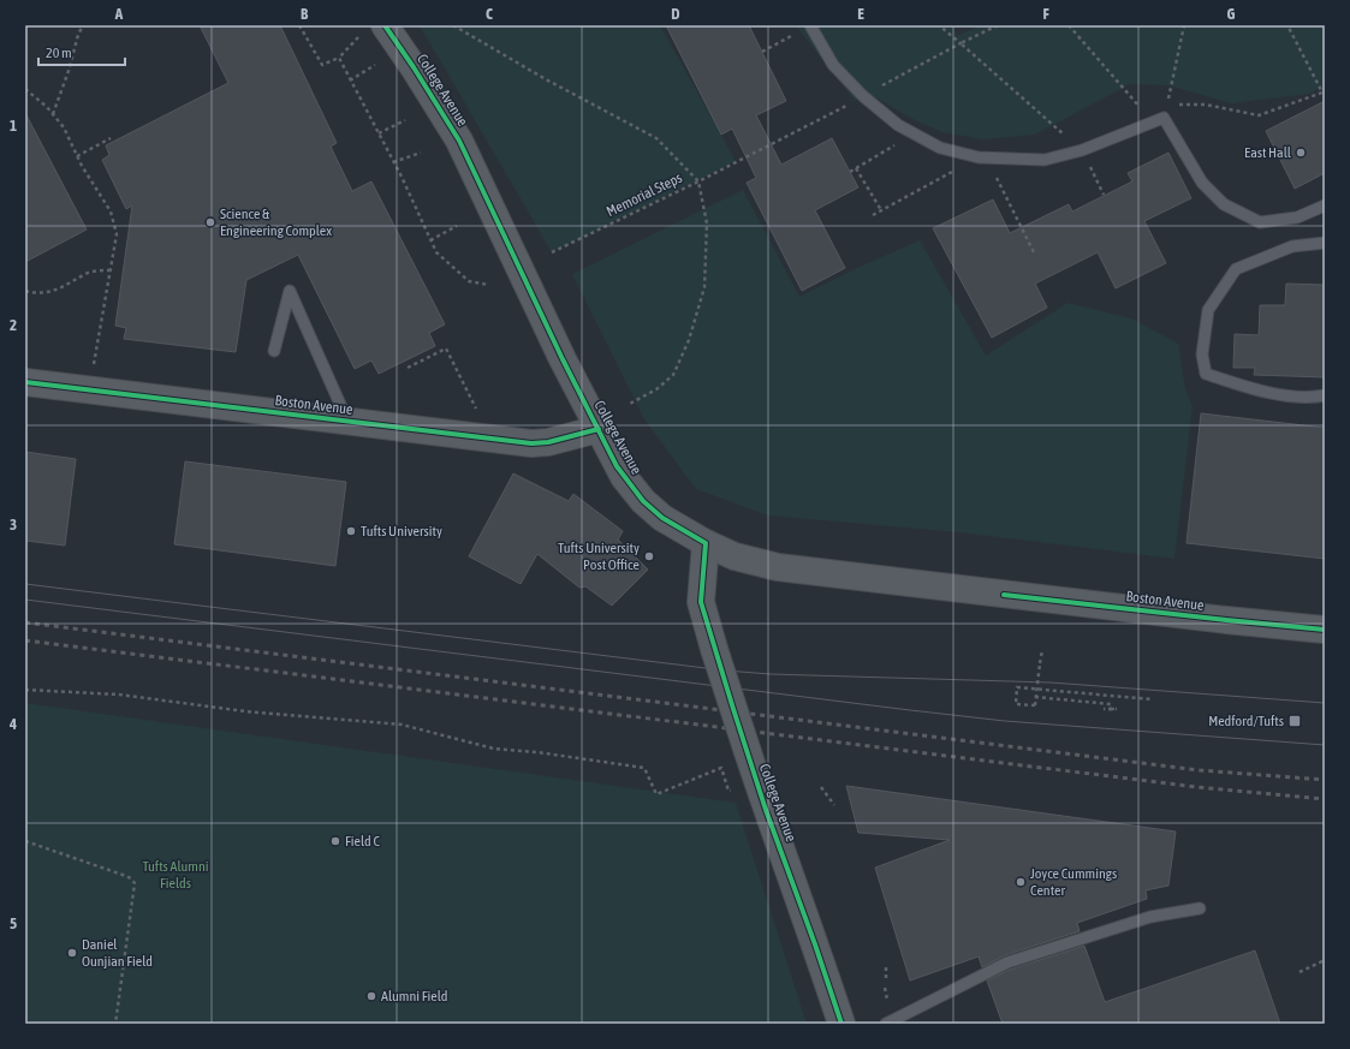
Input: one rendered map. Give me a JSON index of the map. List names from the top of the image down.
{
  "streets": {
    "main road": ["College Avenue", "Boston Avenue"],
    "path": ["Memorial Steps"]
  },
  "crossings": [
    ["College Avenue", "Boston Avenue"]
  ],
  "parks": ["Tufts Alumni Fields"],
  "places": {
    "other": [
      "East Hall",
      "Science & Engineering Complex",
      "Tufts University",
      "Tufts University Post Office",
      "Field C",
      "Joyce Cummings Center",
      "Daniel Ounjian Field",
      "Alumni Field"
    ],
    "transit": ["Medford/Tufts"]
  },
  "scale_bar": "20 m",
  "grid": {
    "columns": [
      "A",
      "B",
      "C",
      "D",
      "E",
      "F",
      "G"
    ],
    "rows": [
      "1",
      "2",
      "3",
      "4",
      "5"
    ]
  }
}
